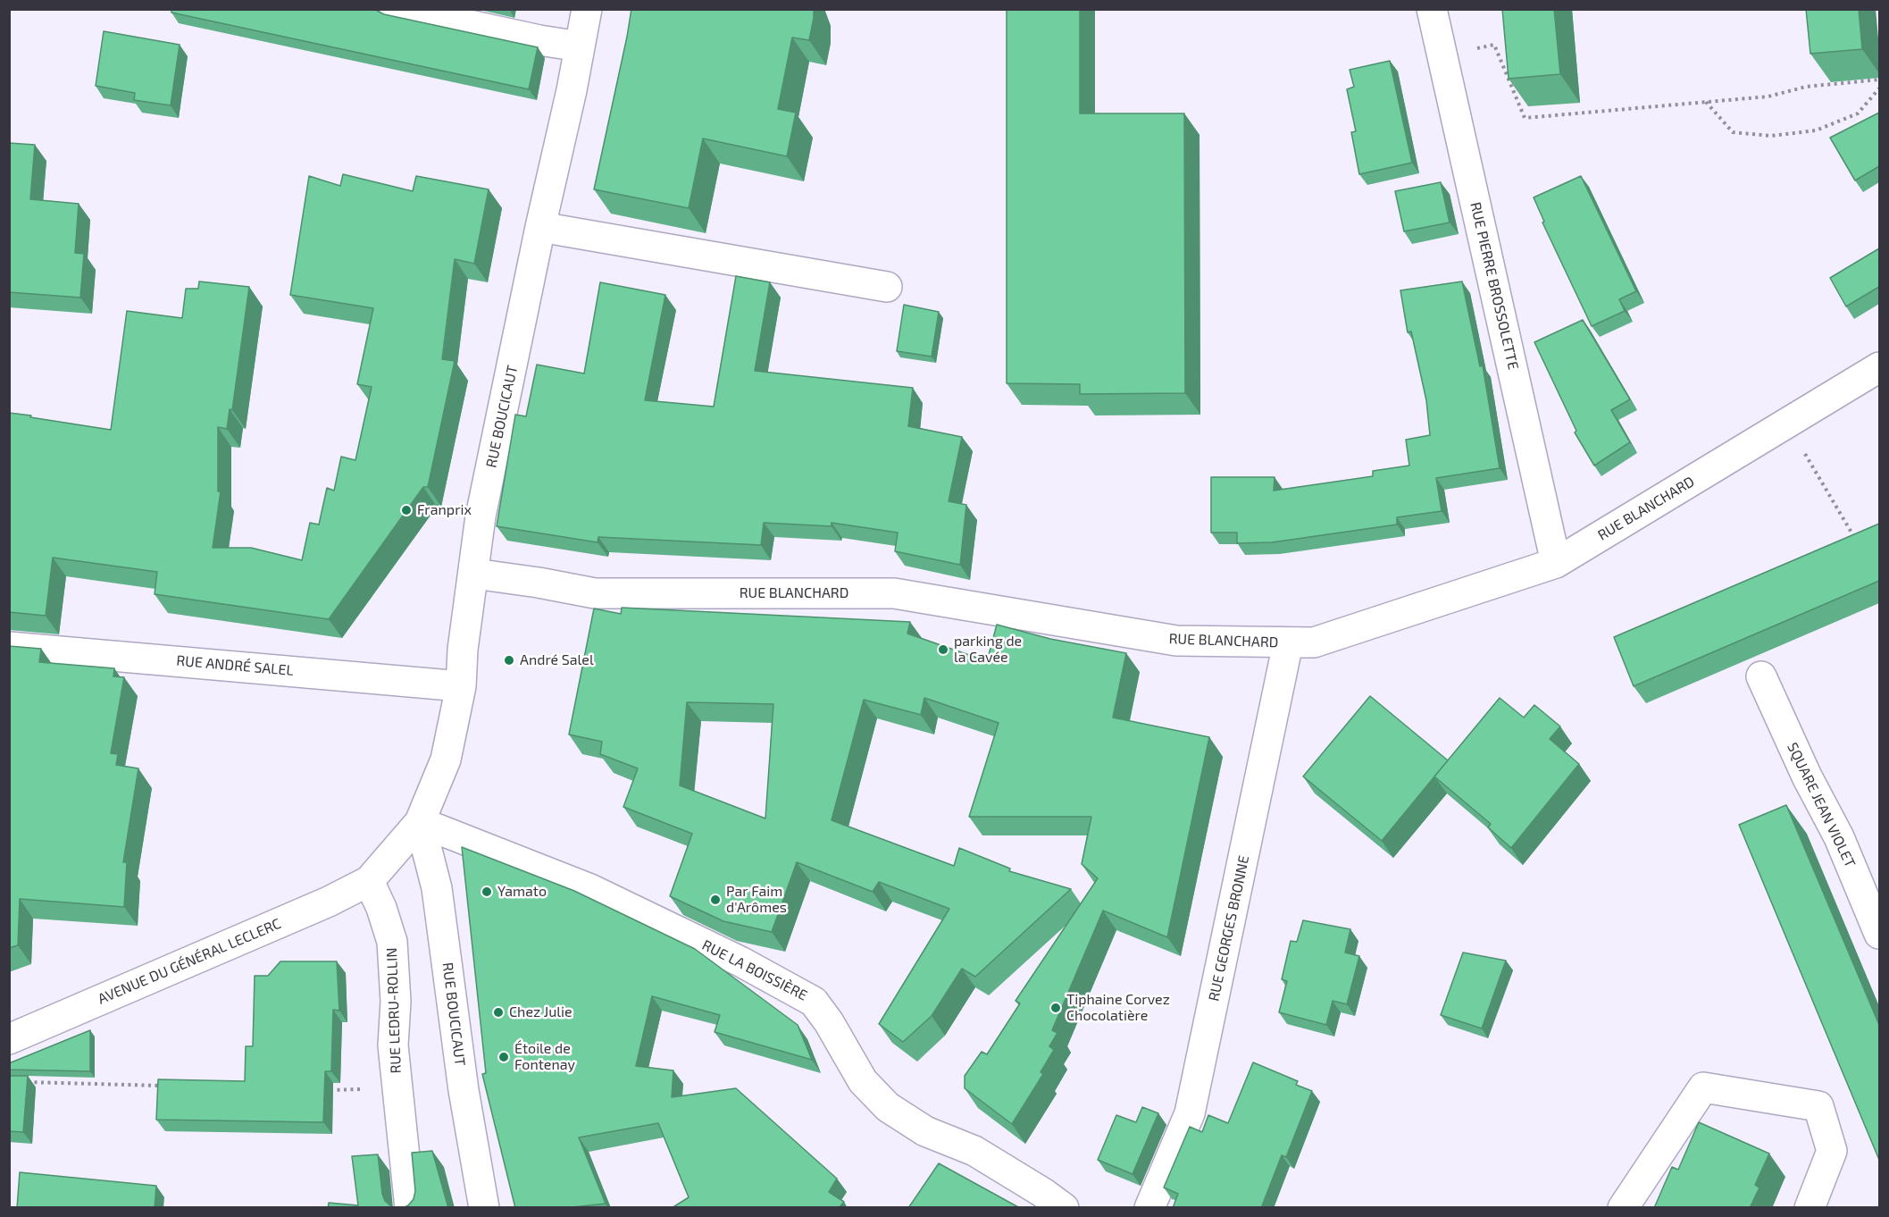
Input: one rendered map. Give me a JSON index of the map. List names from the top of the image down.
{
  "streets": {
    "street": [
      "RUE PIERRE BROSSOLETTE",
      "RUE BOUCICAUT",
      "RUE BLANCHARD",
      "RUE ANDRÉ SALEL",
      "SQUARE JEAN VIOLET",
      "RUE GEORGES BRONNE",
      "AVENUE DU GÉNÉRAL LECLERC",
      "RUE LA BOISSIÈRE",
      "RUE LEDRU-ROLLIN"
    ]
  },
  "crossings": [
    ["RUE PIERRE BROSSOLETTE", "RUE BLANCHARD"],
    ["RUE BOUCICAUT", "RUE BLANCHARD"],
    ["RUE BOUCICAUT", "RUE ANDRÉ SALEL"],
    ["RUE BOUCICAUT", "AVENUE DU GÉNÉRAL LECLERC"],
    ["RUE BOUCICAUT", "RUE LA BOISSIÈRE"],
    ["RUE BOUCICAUT", "RUE LEDRU-ROLLIN"],
    ["RUE BLANCHARD", "RUE GEORGES BRONNE"],
    ["AVENUE DU GÉNÉRAL LECLERC", "RUE LEDRU-ROLLIN"]
  ],
  "places": [
    "Franprix",
    "parking de la Cavée",
    "André Salel",
    "Yamato",
    "Par Faim d'Arômes",
    "Tiphaine Corvez Chocolatière",
    "Chez Julie",
    "Étoile de Fontenay"
  ]
}
